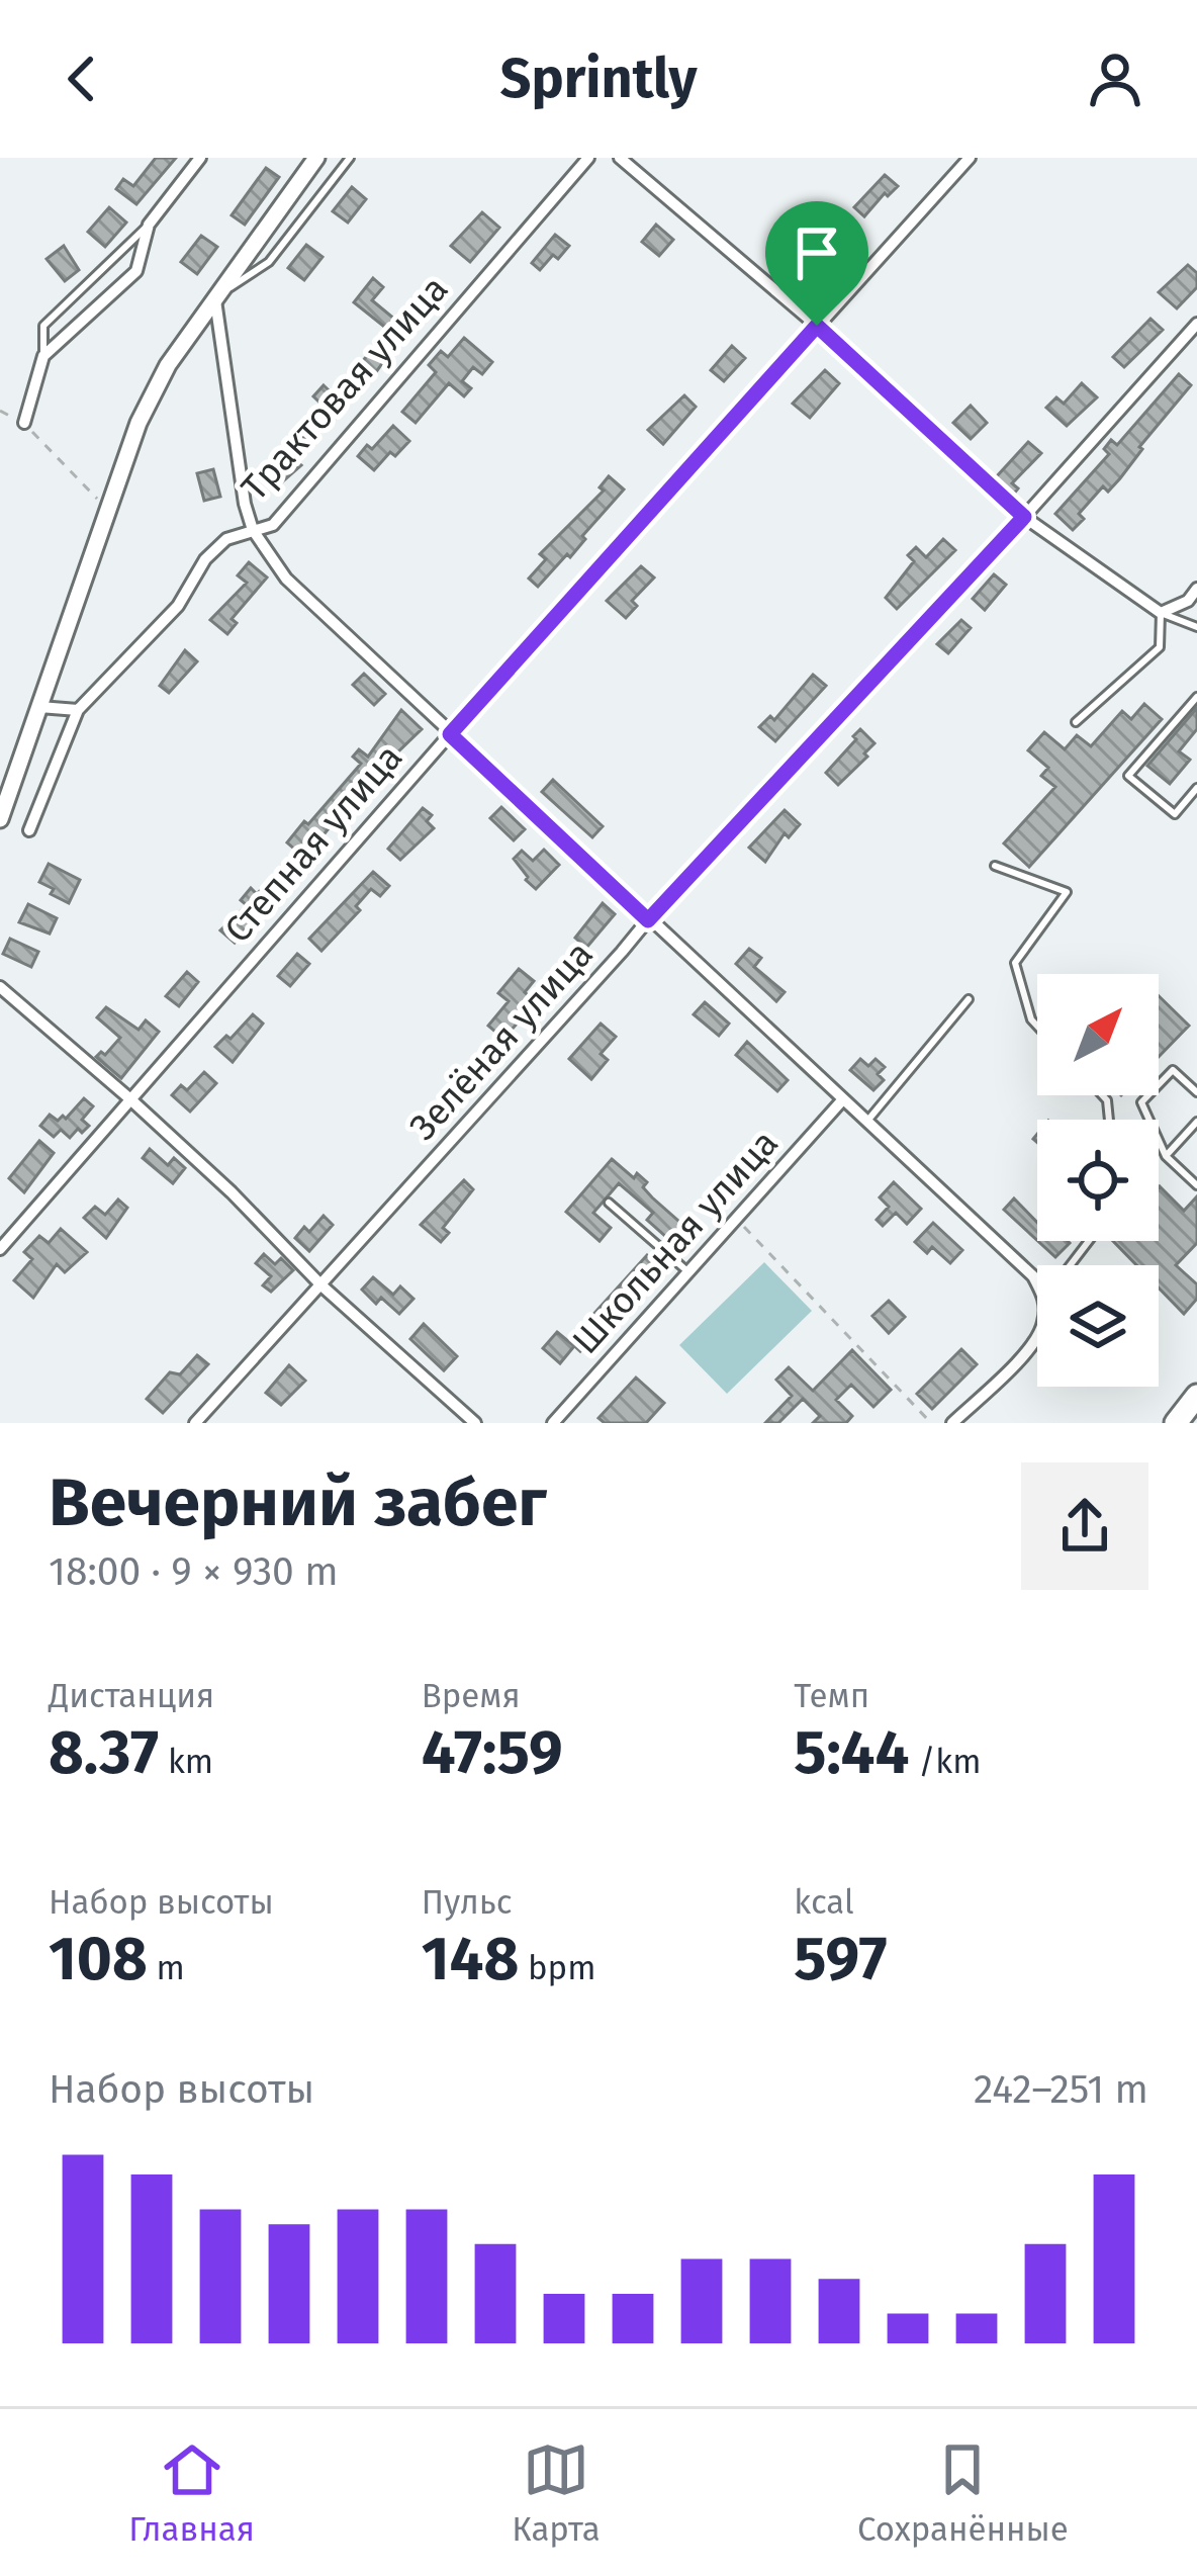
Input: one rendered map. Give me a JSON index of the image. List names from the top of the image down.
{
  "streets": {
    "street": [
      "Трактовая улица",
      "Степная улица",
      "Зелёная улица",
      "Школьная улица"
    ]
  },
  "north": "top right",
  "page": {
    "header": "Sprintly",
    "heading": ["Вечерний забег", "18:00 · 9 × 930 m"],
    "stats": [
      ["Дистанция", "8.37 km"],
      ["Время", "47:59"],
      ["Темп", "5:44 /km"],
      ["Набор высоты", "108 m"],
      ["Пульс", "148 bpm"],
      ["kcal", "597"]
    ],
    "chart": ["Набор высоты", "242–251 m"],
    "tabs": ["Главная", "Карта", "Сохранённые"]
  }
}
